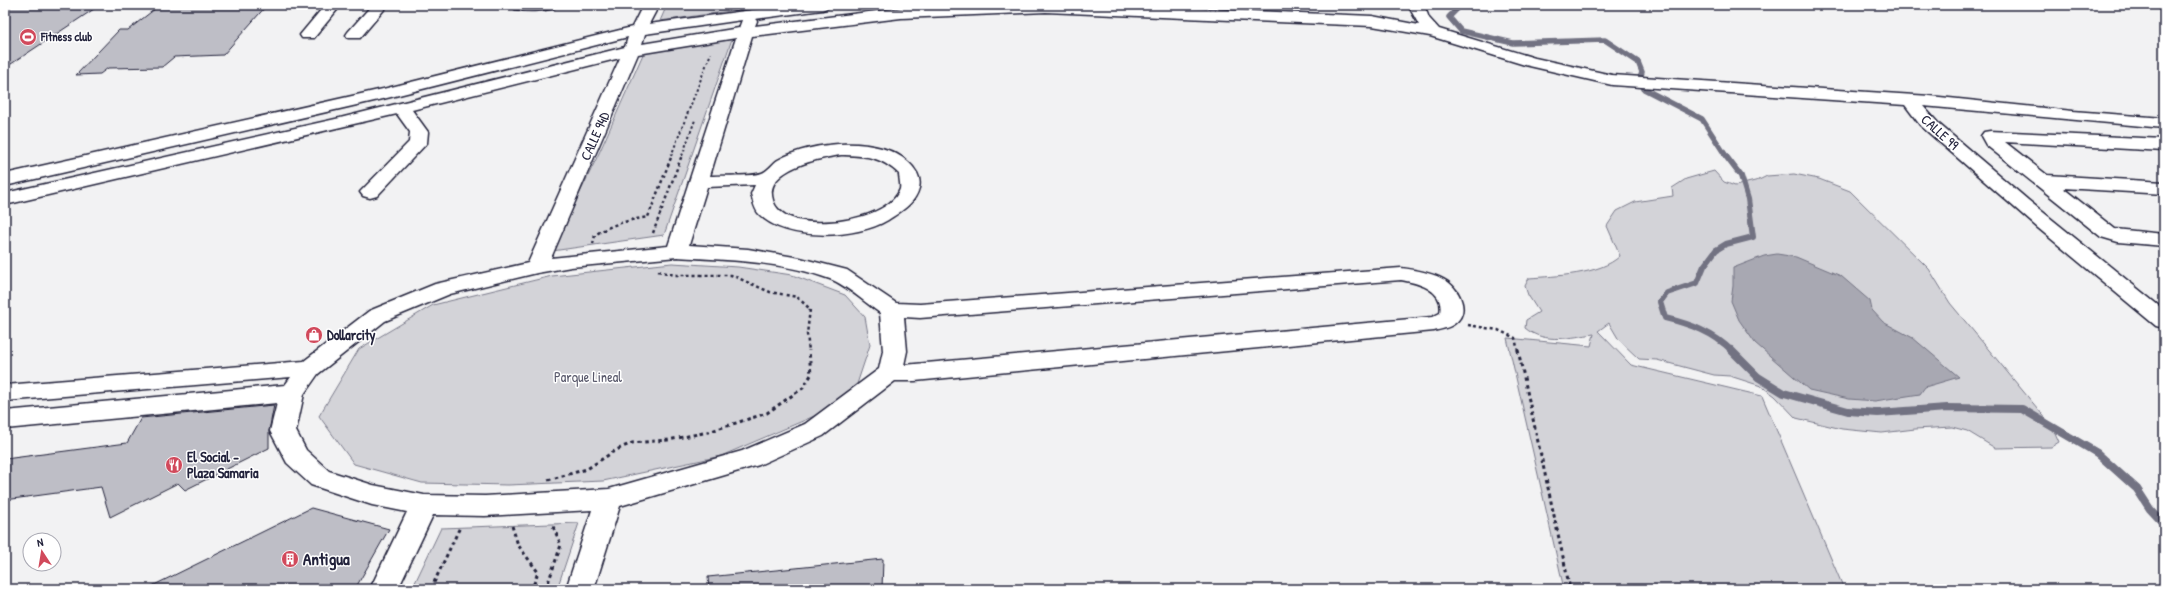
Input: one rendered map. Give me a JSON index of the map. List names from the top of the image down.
{
  "streets": {
    "street": ["CALLE 99", "CALLE 94D"]
  },
  "parks": ["Parque Lineal"],
  "places": {
    "sports": ["Fitness club"],
    "shop": ["Dollarcity"],
    "restaurant": ["El Social - Plaza Samaria"],
    "building": ["Antigua"]
  },
  "north": "top"
}
